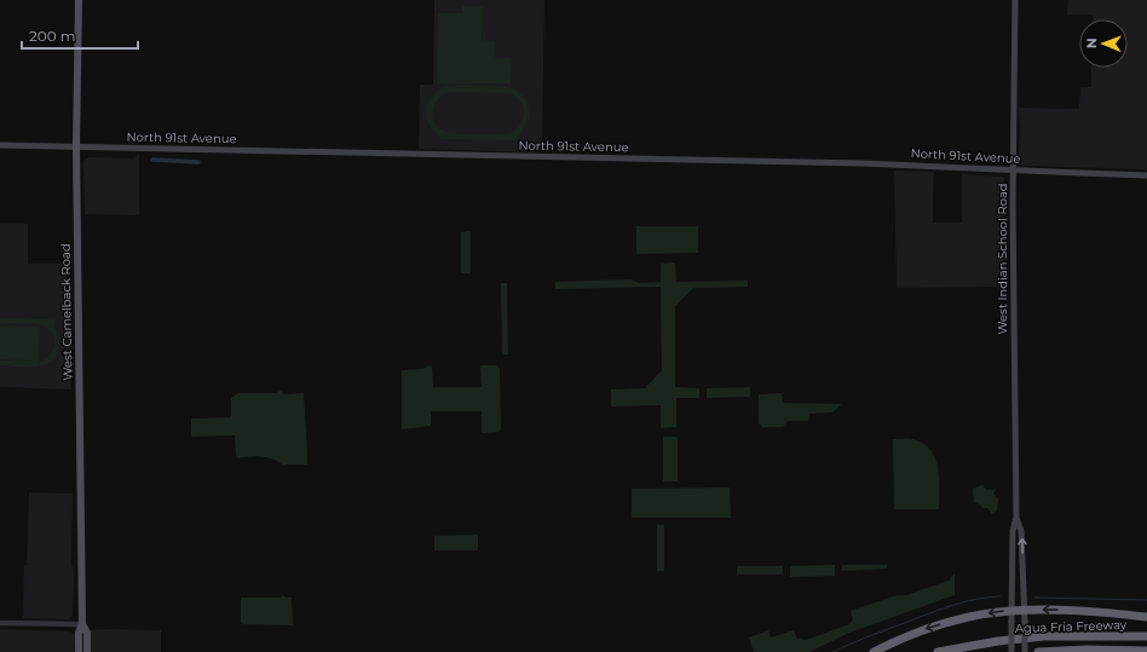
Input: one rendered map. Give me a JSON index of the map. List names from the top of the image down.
{
  "streets": {
    "highway": ["Agua Fria Freeway"],
    "main road": ["North 91st Avenue", "West Indian School Road", "West Camelback Road"]
  },
  "crossings": [
    ["North 91st Avenue", "West Indian School Road"],
    ["North 91st Avenue", "West Camelback Road"]
  ],
  "scale_bar": "200 m",
  "north": "left"
}
